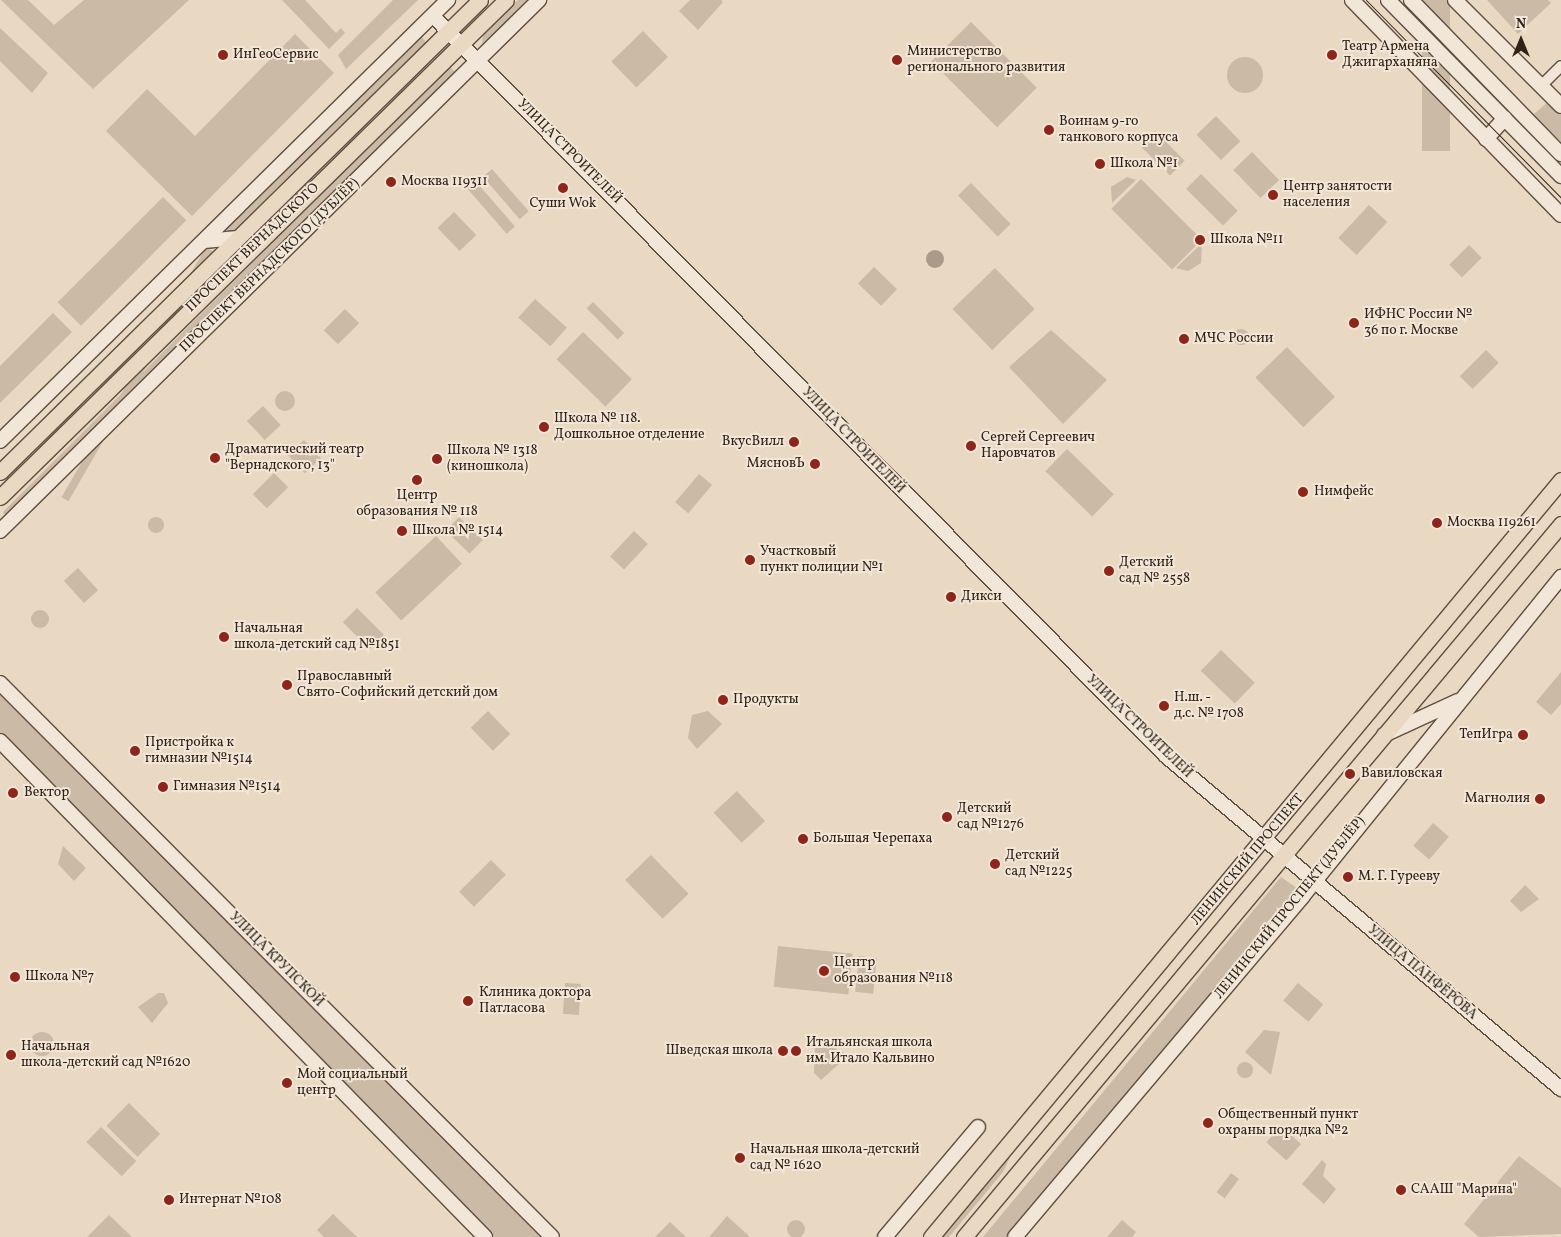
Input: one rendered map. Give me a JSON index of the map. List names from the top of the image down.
{
  "streets": {
    "main road": ["ПРОСПЕКТ ВЕРНАДСКОГО", "ЛЕНИНСКИЙ ПРОСПЕКТ"],
    "street": [
      "УЛИЦА СТРОИТЕЛЕЙ",
      "ПРОСПЕКТ ВЕРНАДСКОГО (ДУБЛЁР)",
      "ЛЕНИНСКИЙ ПРОСПЕКТ (ДУБЛЁР)",
      "УЛИЦА КРУПСКОЙ",
      "УЛИЦА ПАНФЁРОВА"
    ]
  },
  "crossings": [
    ["УЛИЦА СТРОИТЕЛЕЙ", "ПРОСПЕКТ ВЕРНАДСКОГО"],
    ["УЛИЦА СТРОИТЕЛЕЙ", "ПРОСПЕКТ ВЕРНАДСКОГО (ДУБЛЁР)"],
    ["УЛИЦА СТРОИТЕЛЕЙ", "ЛЕНИНСКИЙ ПРОСПЕКТ"],
    ["УЛИЦА СТРОИТЕЛЕЙ", "УЛИЦА ПАНФЁРОВА"],
    ["ЛЕНИНСКИЙ ПРОСПЕКТ", "УЛИЦА ПАНФЁРОВА"],
    ["ЛЕНИНСКИЙ ПРОСПЕКТ (ДУБЛЁР)", "УЛИЦА ПАНФЁРОВА"]
  ],
  "places": [
    "ИнГеоСервис",
    "Театр Армена Джигарханяна",
    "Министерство регионального развития",
    "Воинам 9-го танкового корпуса",
    "Школа №1",
    "Москва 119311",
    "Суши Wok",
    "Центр занятости населения",
    "Школа №11",
    "ИФНС России № 36 по г. Москве",
    "МЧС России",
    "Школа № 118. Дошкольное отделение",
    "ВкусВилл",
    "Сергей Сергеевич Наровчатов",
    "Драматический театр \"Вернадского, 13\"",
    "Школа № 1318 (киношкола)",
    "МясновЪ",
    "Центр образования № 118",
    "Нимфейс",
    "Москва 119261",
    "Школа № 1514",
    "Участковый пункт полиции №1",
    "Детский сад № 2558",
    "Дикси",
    "Начальная школа-детский сад №1851",
    "Православный Свято-Софийский детский дом",
    "Продукты",
    "Н.ш. - д.с. № 1708",
    "ТепИгра",
    "Пристройка к гимназии №1514",
    "Вавиловская",
    "Гимназия №1514",
    "Вектор",
    "Магнолия",
    "Детский сад №1276",
    "Большая Черепаха",
    "Детский сад №1225",
    "М. Г. Гурееву",
    "Центр образования №118",
    "Школа №7",
    "Клиника доктора Патласова",
    "Шведская школа",
    "Итальянская школа им. Итало Кальвино",
    "Начальная школа-детский сад №1620",
    "Мой социальный центр",
    "Общественный пункт охраны порядка №2",
    "Начальная школа-детский сад № 1620",
    "СААШ \"Марина\"",
    "Интернат №108"
  ],
  "north": "top"
}
